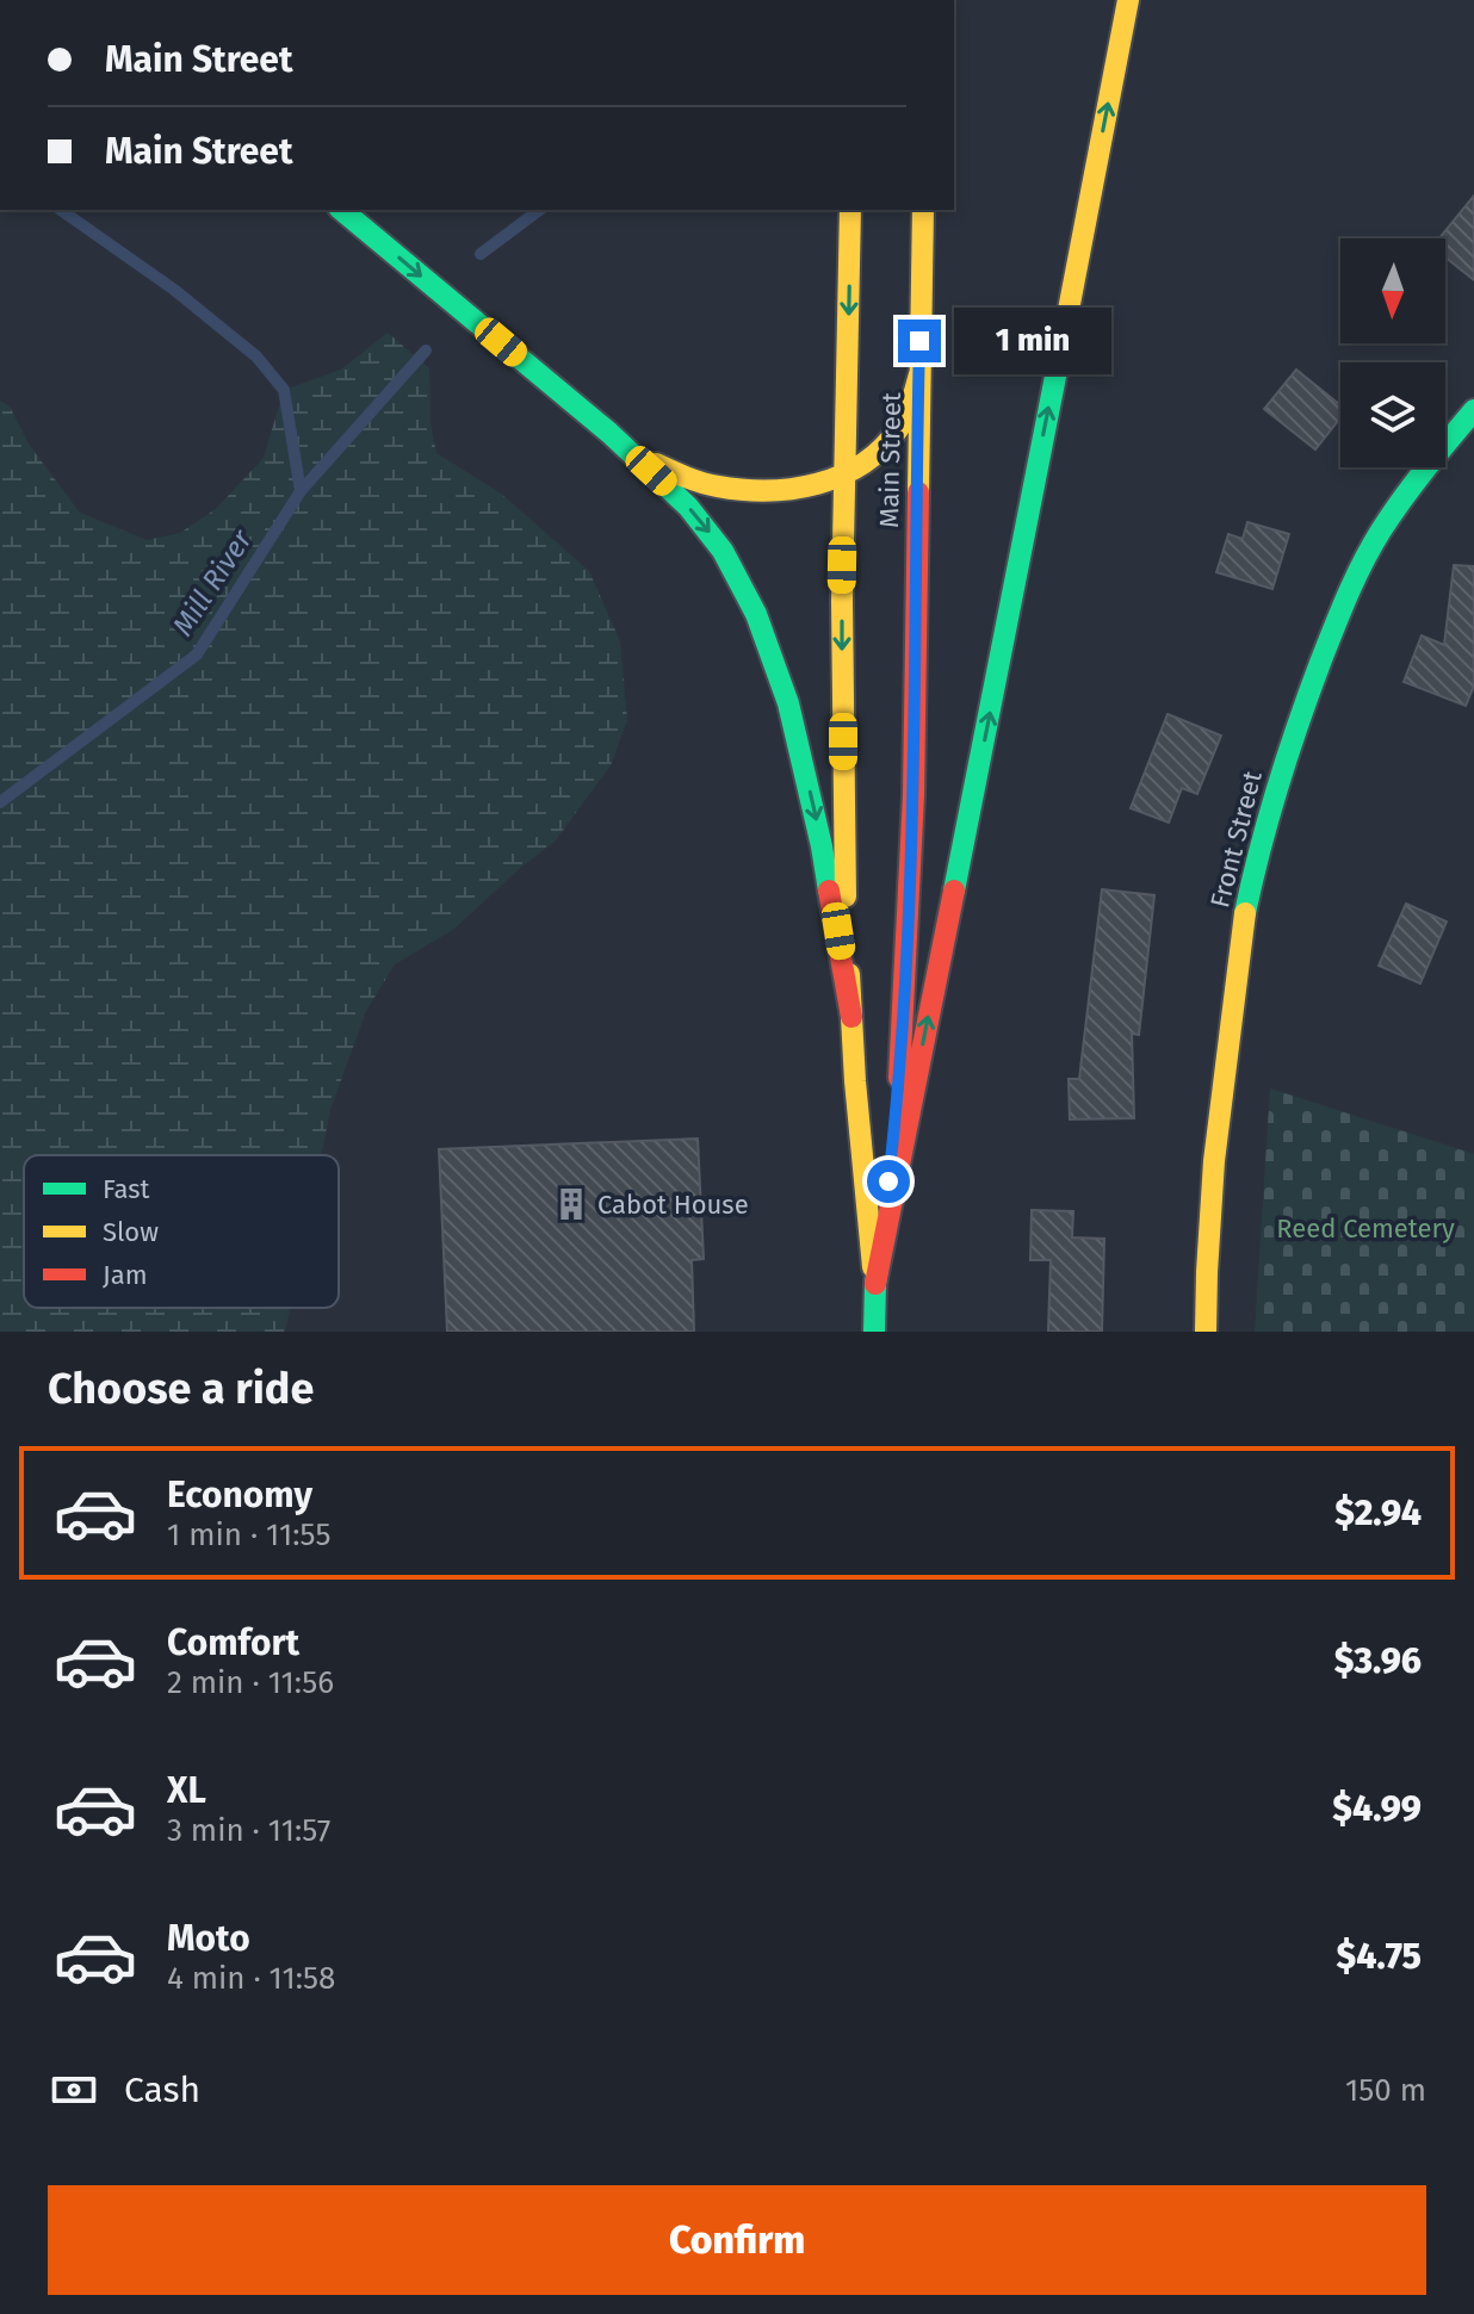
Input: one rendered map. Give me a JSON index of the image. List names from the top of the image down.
{
  "streets": {
    "main road": ["Main Street", "Front Street"]
  },
  "water": ["Mill River"],
  "parks": ["Reed Cemetery"],
  "places": {
    "building": ["Cabot House"]
  },
  "legend": ["Fast", "Slow", "Jam"],
  "north": "bottom",
  "page": {
    "banner": ["Main Street", "Main Street"],
    "bubble": "1 min",
    "heading": "Choose a ride",
    "list": [
      {
        "name": "Economy",
        "note": "1 min · 11:55",
        "value": "$2.94"
      },
      {
        "name": "Comfort",
        "note": "2 min · 11:56",
        "value": "$3.96"
      },
      {
        "name": "XL",
        "note": "3 min · 11:57",
        "value": "$4.99"
      },
      {
        "name": "Moto",
        "note": "4 min · 11:58",
        "value": "$4.75"
      }
    ],
    "pay": ["Cash", "150 m"],
    "buttons": "Confirm"
  }
}
